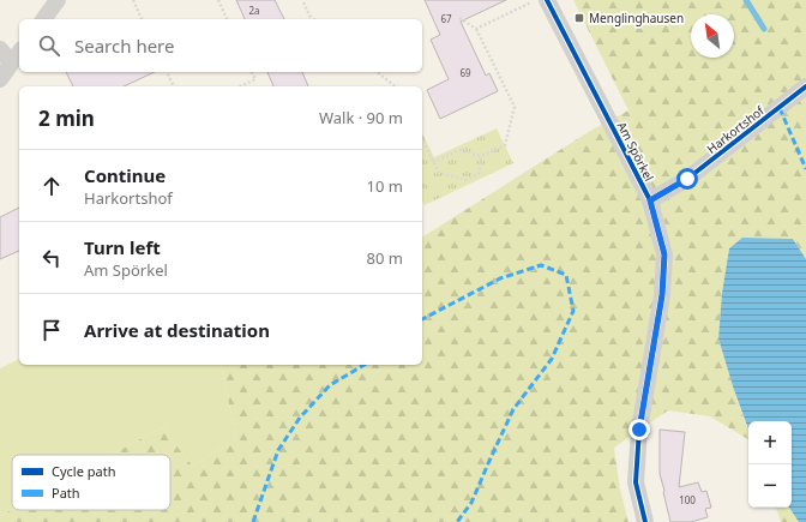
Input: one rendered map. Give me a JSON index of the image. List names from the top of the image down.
{
  "streets": {
    "street": ["Harkortshof", "Am Spörkel"]
  },
  "crossings": [
    ["Harkortshof", "Am Spörkel"]
  ],
  "places": {
    "transit": ["Menglinghausen"]
  },
  "house_numbers": [
    "2a",
    "67",
    "69",
    "100"
  ],
  "legend": ["Cycle path", "Path"],
  "north": "top left",
  "page": {
    "search": "Search here",
    "heading": ["2 min", "Walk · 90 m"],
    "list": [
      ["Continue", "Harkortshof", "10 m"],
      ["Turn left", "Am Spörkel", "80 m"],
      "Arrive at destination"
    ],
    "map_buttons": ["+", "−"]
  }
}
